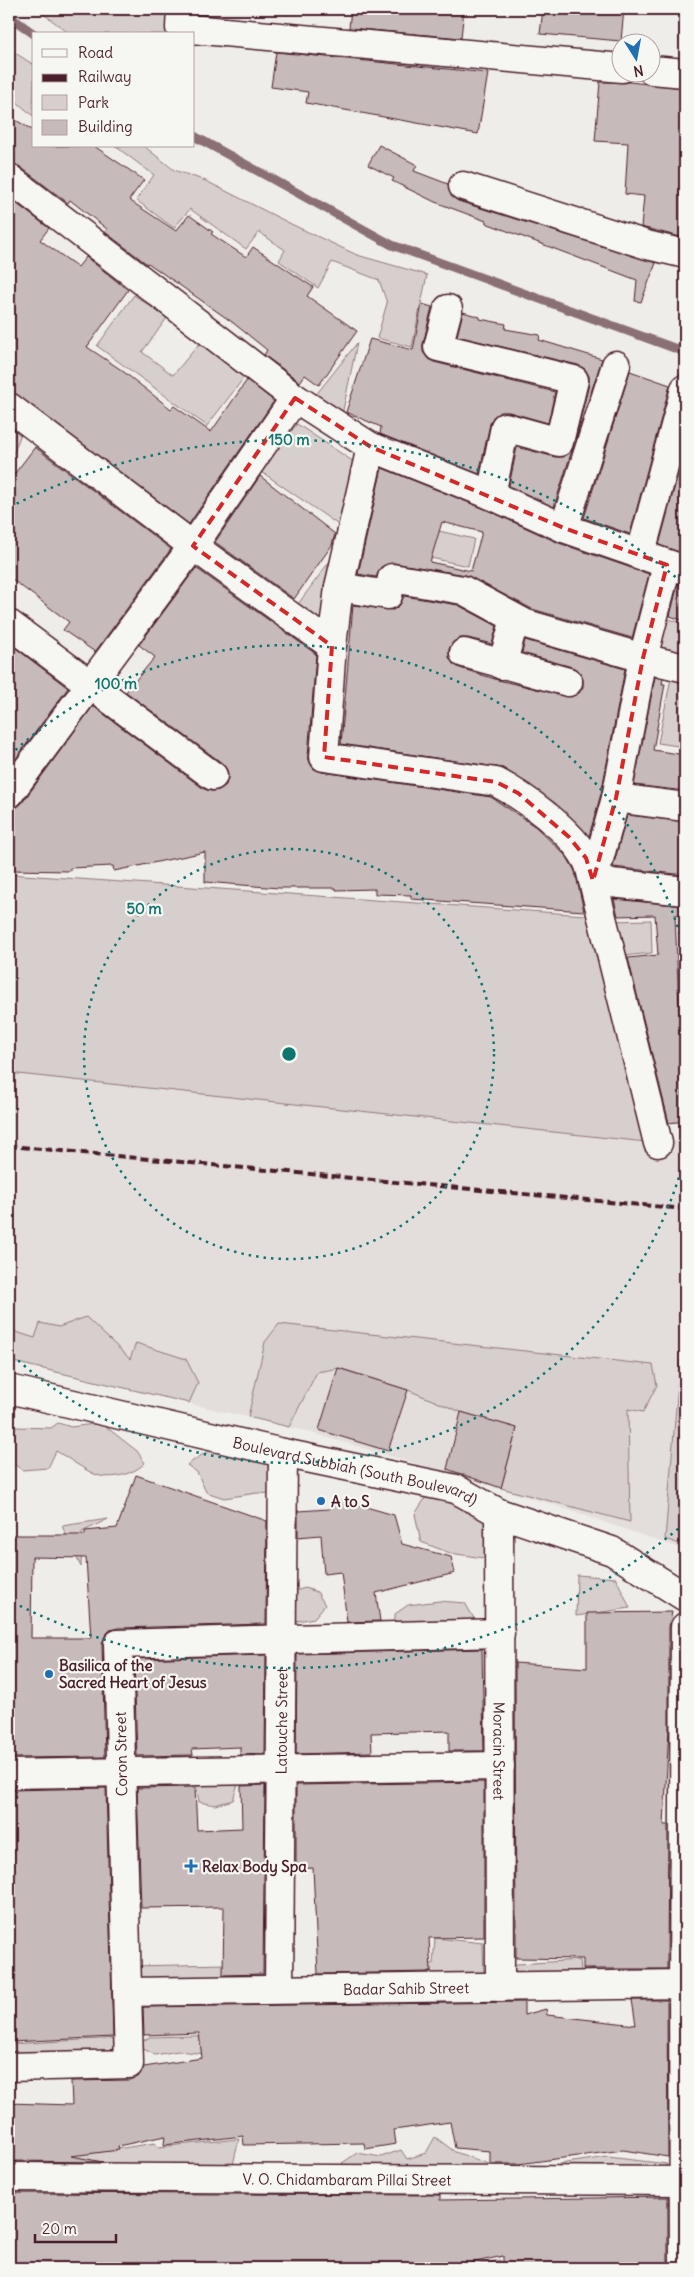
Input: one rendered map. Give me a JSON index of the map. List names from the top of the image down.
{
  "streets": {
    "street": [
      "Boulevard Subbiah (South Boulevard)",
      "Latouche Street",
      "Moracin Street",
      "Coron Street",
      "Badar Sahib Street",
      "V. O. Chidambaram Pillai Street"
    ]
  },
  "crossings": [
    ["Boulevard Subbiah (South Boulevard)", "Latouche Street"],
    ["Boulevard Subbiah (South Boulevard)", "Moracin Street"],
    ["Latouche Street", "Coron Street"],
    ["Latouche Street", "Badar Sahib Street"],
    ["Moracin Street", "Coron Street"],
    ["Moracin Street", "Badar Sahib Street"],
    ["Coron Street", "Badar Sahib Street"]
  ],
  "places": {
    "other": ["A to S", "Basilica of the Sacred Heart of Jesus"],
    "health": ["Relax Body Spa"]
  },
  "legend": [
    "Road",
    "Railway",
    "Park",
    "Building"
  ],
  "scale_bar": "20 m",
  "north": "bottom",
  "rings": ["150 m", "100 m", "50 m"]
}
